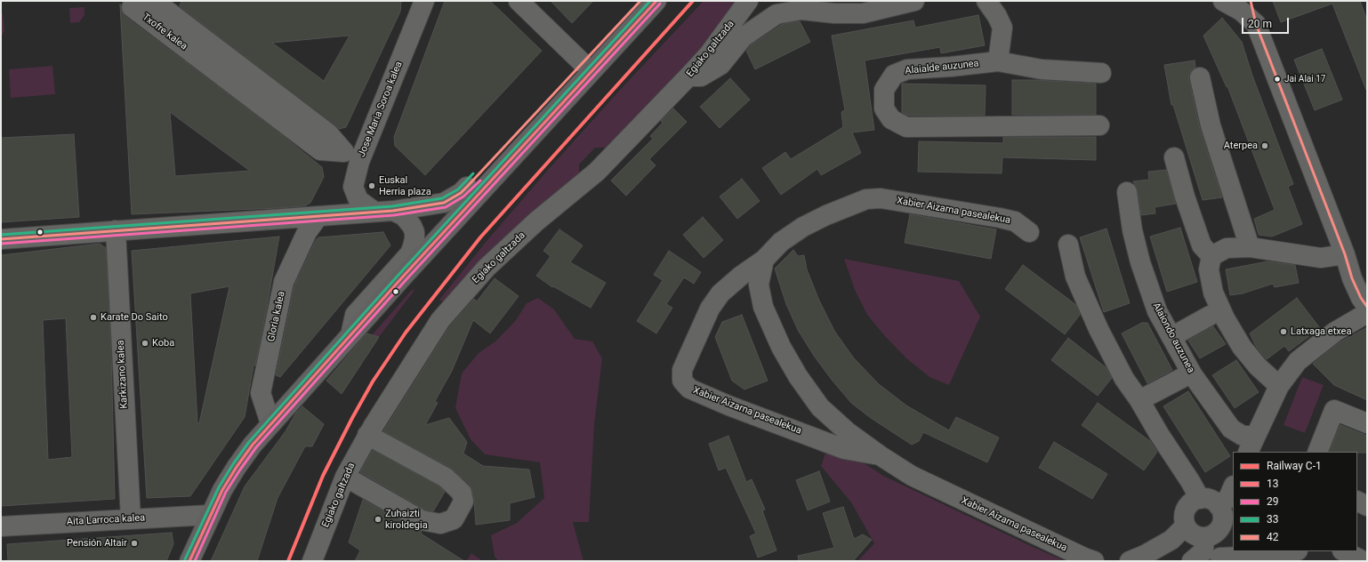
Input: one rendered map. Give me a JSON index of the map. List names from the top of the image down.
{
  "streets": {
    "street": [
      "Txofre kalea",
      "Egiako galtzada",
      "Alaialde auzunea",
      "Jose Maria Soroa kalea",
      "Xabier Aizarna pasealekua",
      "Gloria kalea",
      "Alaiondo auzunea",
      "Karkizano kalea",
      "Aita Larroca kalea"
    ]
  },
  "crossings": [
    ["Karkizano kalea", "Aita Larroca kalea"]
  ],
  "places": [
    "Jai Alai 17",
    "Aterpea",
    "Euskal Herria plaza",
    "Karate Do Saito",
    "Latxaga etxea",
    "Koba",
    "Zuhaizti kiroldegia",
    "Pensión Altair"
  ],
  "lines": [
    "rail line C-1",
    "transit line 13",
    "transit line 33",
    "transit line 42",
    "transit line 29"
  ],
  "legend": [
    "Railway C-1",
    "13",
    "29",
    "33",
    "42"
  ],
  "scale_bar": "20 m"
}
